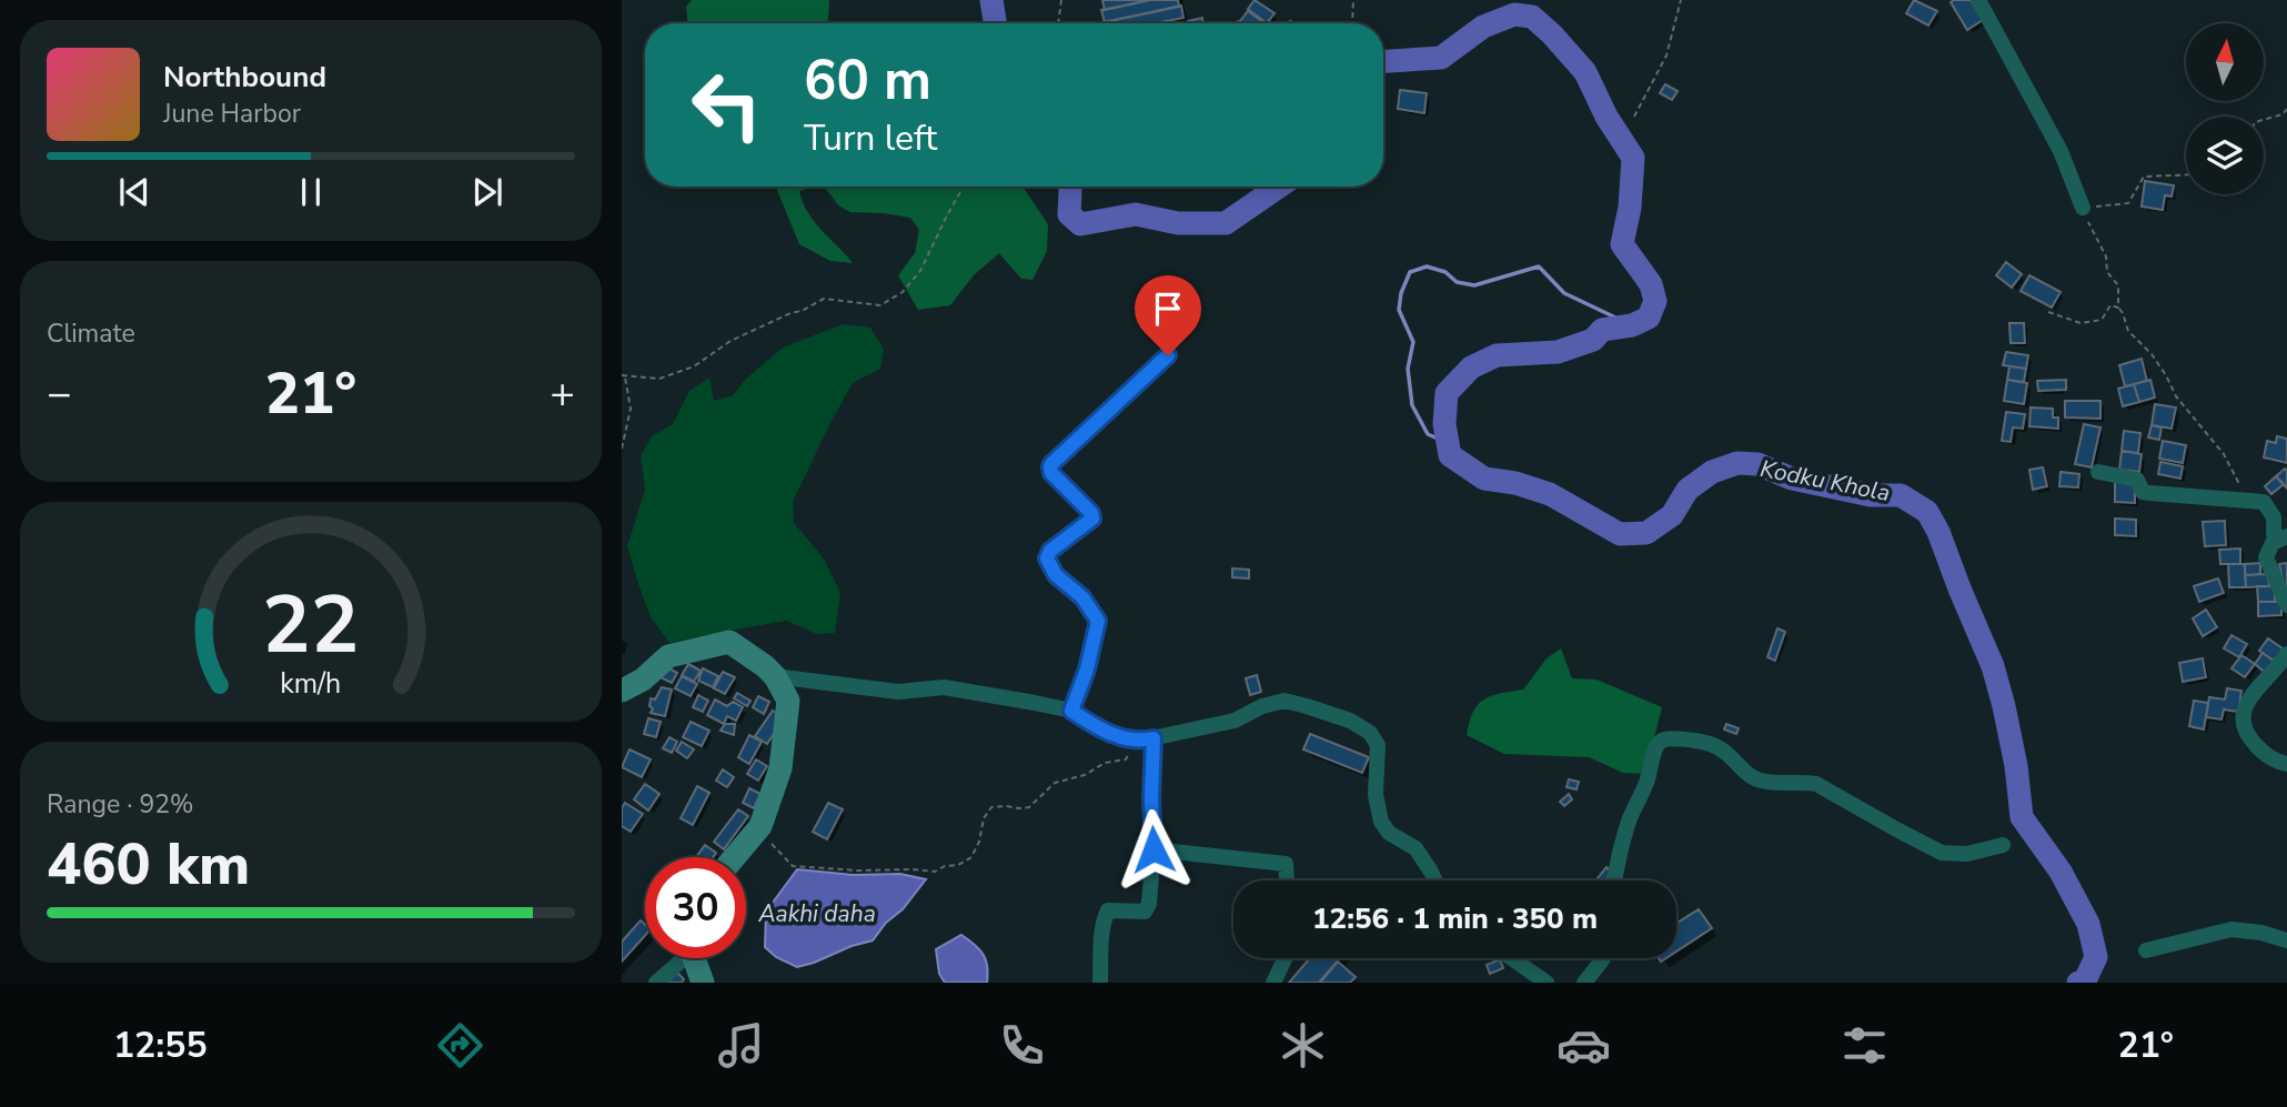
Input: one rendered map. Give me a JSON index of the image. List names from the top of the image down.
{
  "water": ["Kodku Khola", "Aakhi daha"],
  "north": "top",
  "page": {
    "turn": ["60 m", "Turn left"],
    "song": ["Northbound", "June Harbor"],
    "tile": [
      "Climate",
      ["Range · 92%", "460 km"]
    ],
    "heat": ["−", "21°", "+"],
    "limit": "30",
    "trip": "12:56 · 1 min · 350 m",
    "tabs": ["12:55", "21°"],
    "gauge": ["22", "km/h"]
  }
}
